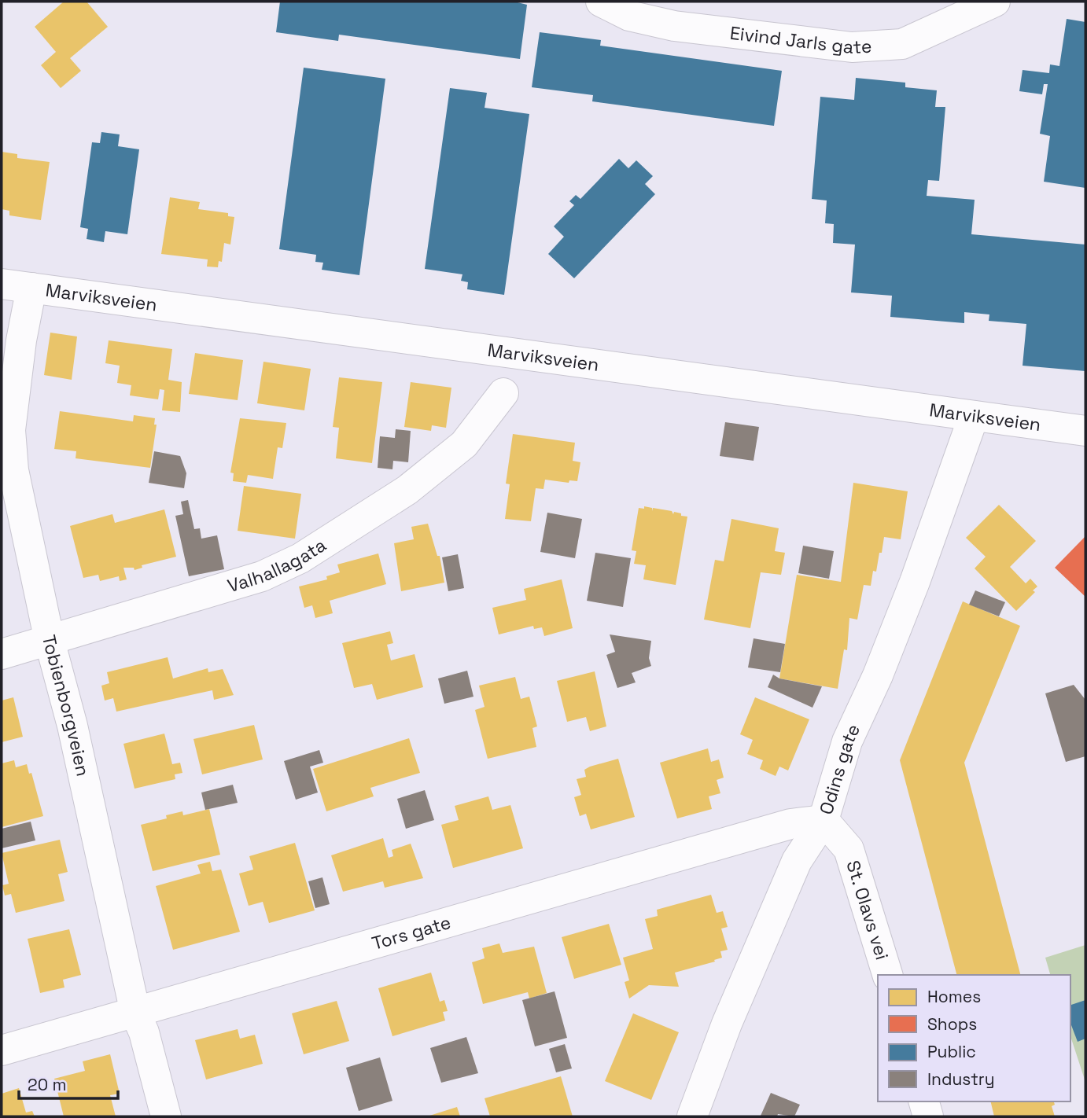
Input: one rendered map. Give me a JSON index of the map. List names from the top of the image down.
{
  "streets": {
    "street": [
      "Eivind Jarls gate",
      "Marviksveien",
      "Valhallagata",
      "Tobienborgveien",
      "Odins gate",
      "St. Olavs vei",
      "Tors gate"
    ]
  },
  "crossings": [
    ["Marviksveien", "Tobienborgveien"],
    ["Marviksveien", "Odins gate"],
    ["Valhallagata", "Tobienborgveien"],
    ["Tobienborgveien", "Tors gate"],
    ["Odins gate", "St. Olavs vei"],
    ["Odins gate", "Tors gate"],
    ["St. Olavs vei", "Tors gate"]
  ],
  "legend": [
    "Homes",
    "Shops",
    "Public",
    "Industry"
  ],
  "scale_bar": "20 m"
}
